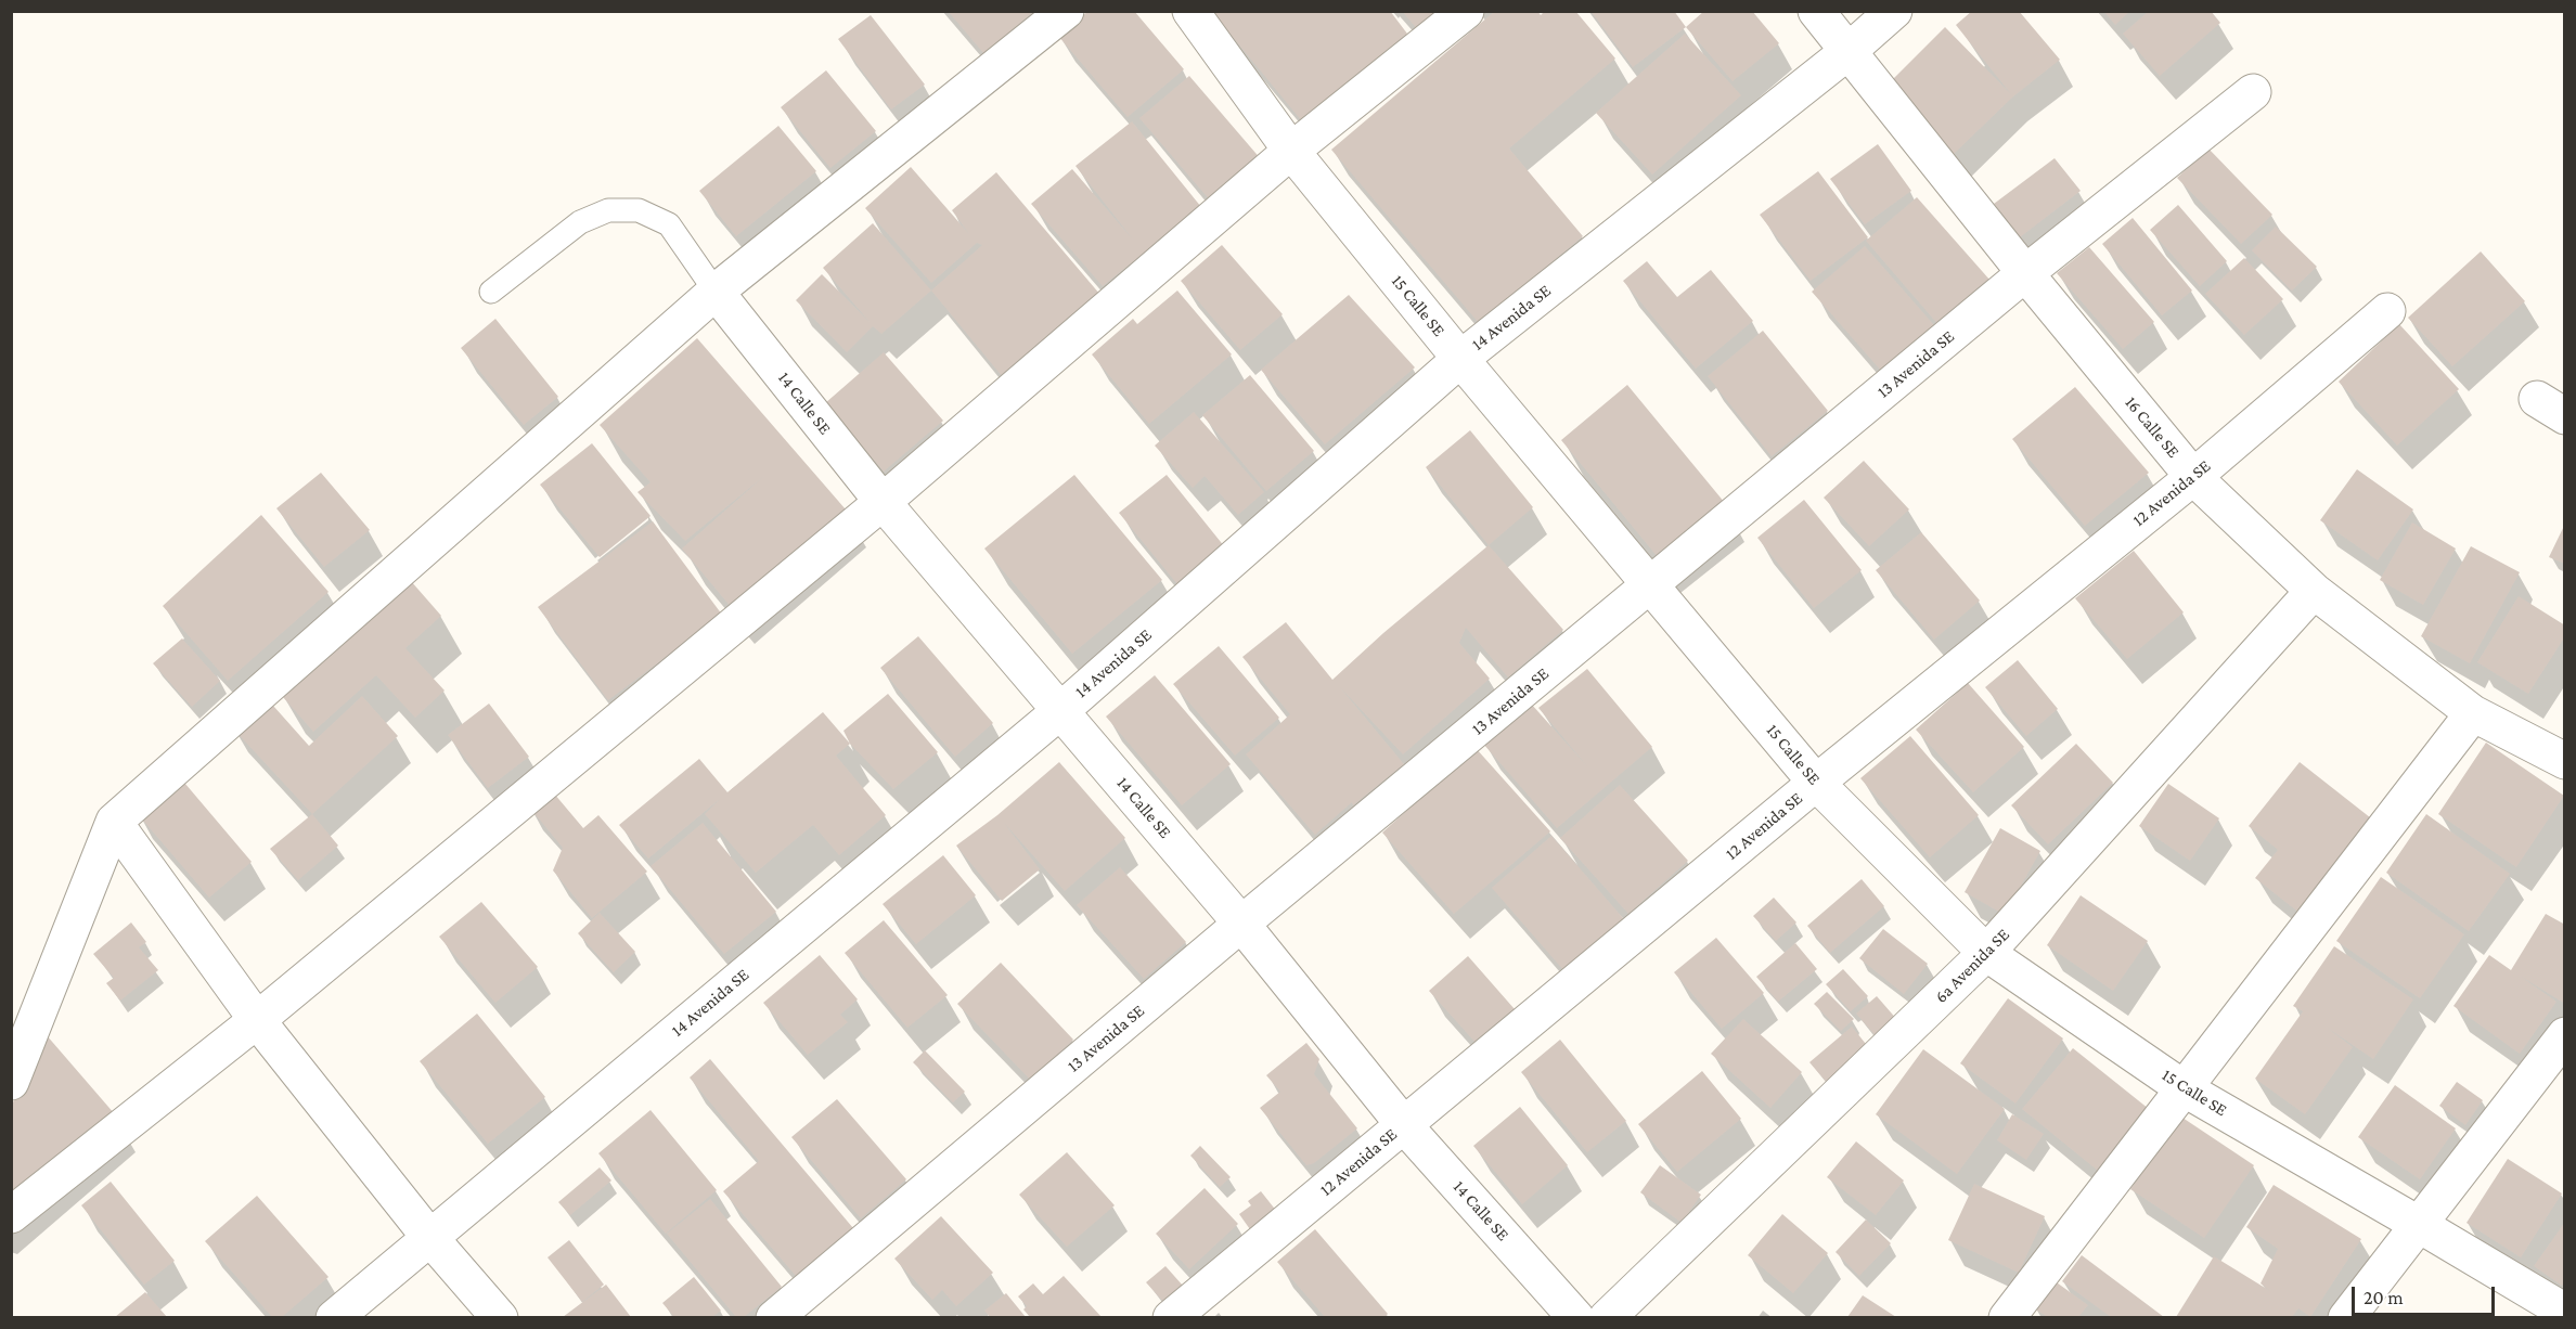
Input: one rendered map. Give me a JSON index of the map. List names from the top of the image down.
{
  "streets": {
    "street": [
      "15 Calle SE",
      "14 Avenida SE",
      "13 Avenida SE",
      "14 Calle SE",
      "16 Calle SE",
      "12 Avenida SE",
      "6a Avenida SE"
    ]
  },
  "crossings": [
    ["15 Calle SE", "14 Avenida SE"],
    ["15 Calle SE", "13 Avenida SE"],
    ["15 Calle SE", "12 Avenida SE"],
    ["15 Calle SE", "6a Avenida SE"],
    ["14 Avenida SE", "14 Calle SE"],
    ["14 Avenida SE", "16 Calle SE"],
    ["13 Avenida SE", "14 Calle SE"],
    ["13 Avenida SE", "16 Calle SE"],
    ["14 Calle SE", "12 Avenida SE"],
    ["16 Calle SE", "12 Avenida SE"],
    ["16 Calle SE", "6a Avenida SE"]
  ],
  "scale_bar": "20 m"
}
